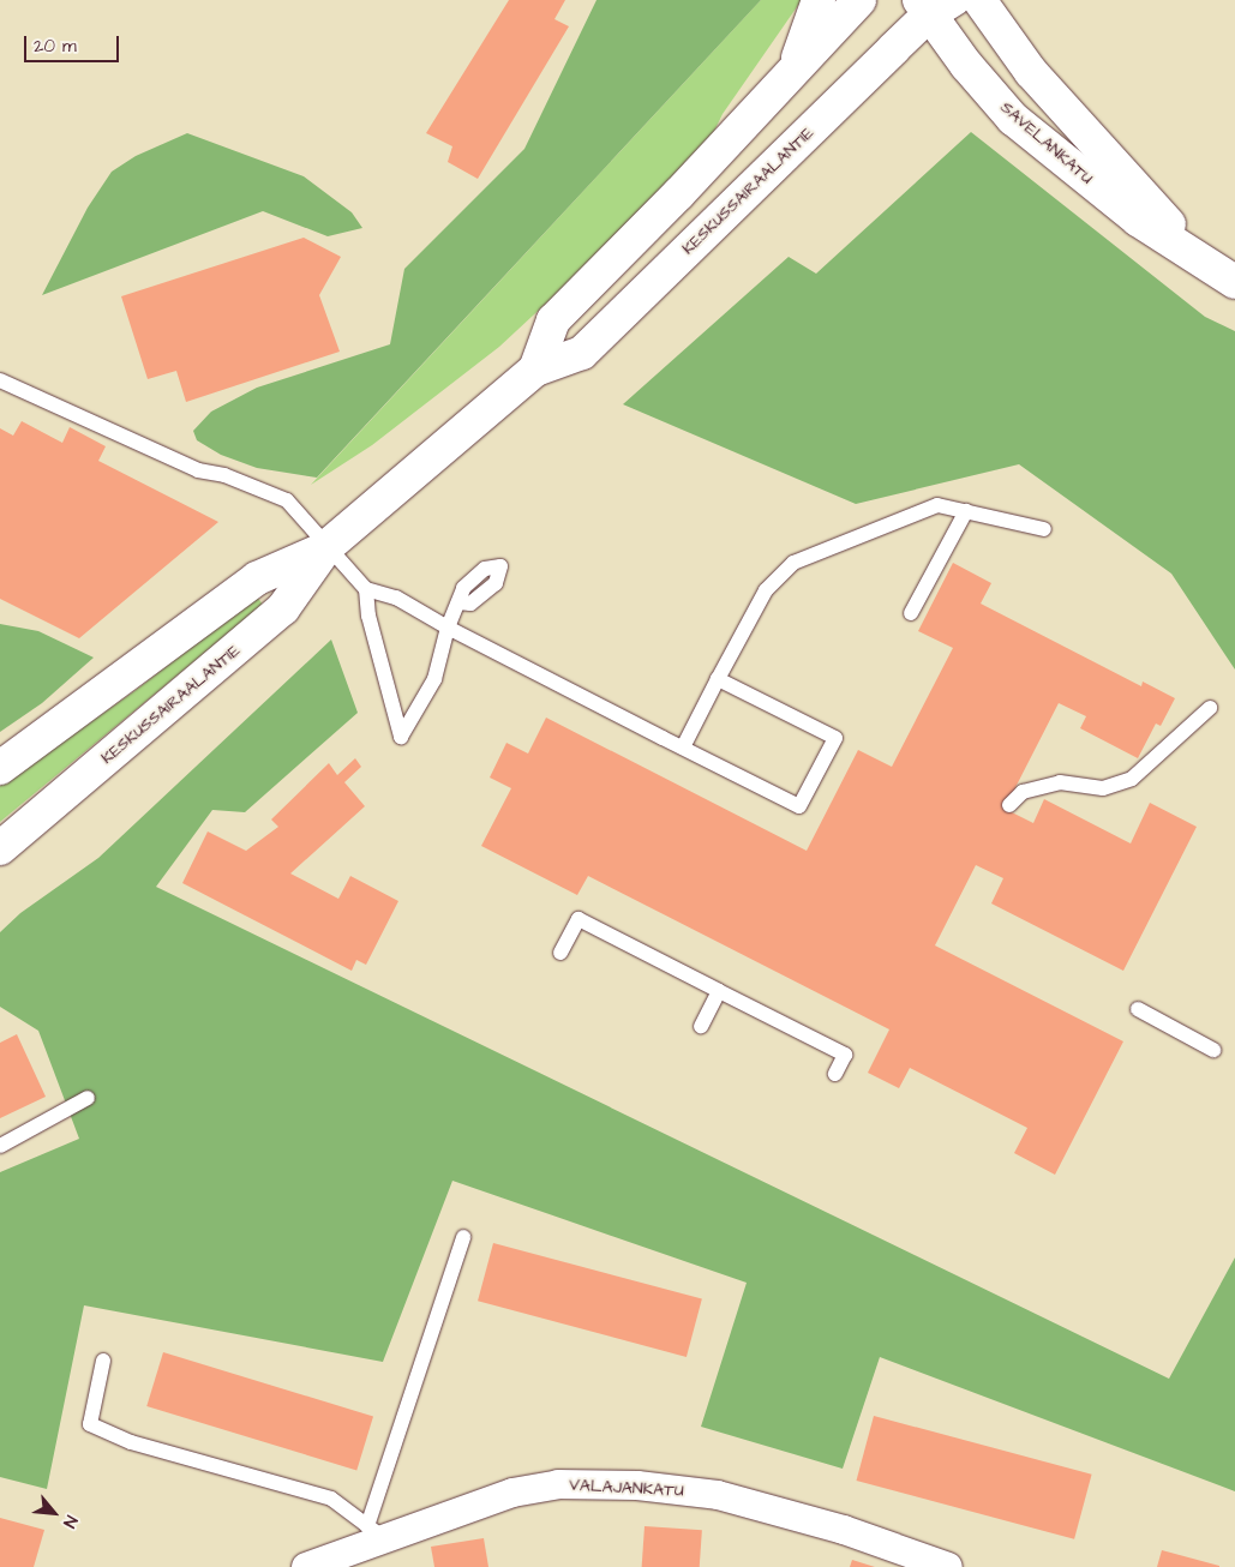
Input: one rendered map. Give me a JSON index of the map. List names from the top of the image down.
{
  "streets": {
    "main road": ["SAVELANKATU", "KESKUSSAIRAALANTIE"],
    "street": ["VALAJANKATU"]
  },
  "crossings": [
    ["SAVELANKATU", "KESKUSSAIRAALANTIE"]
  ],
  "scale_bar": "20 m",
  "north": "bottom right"
}
